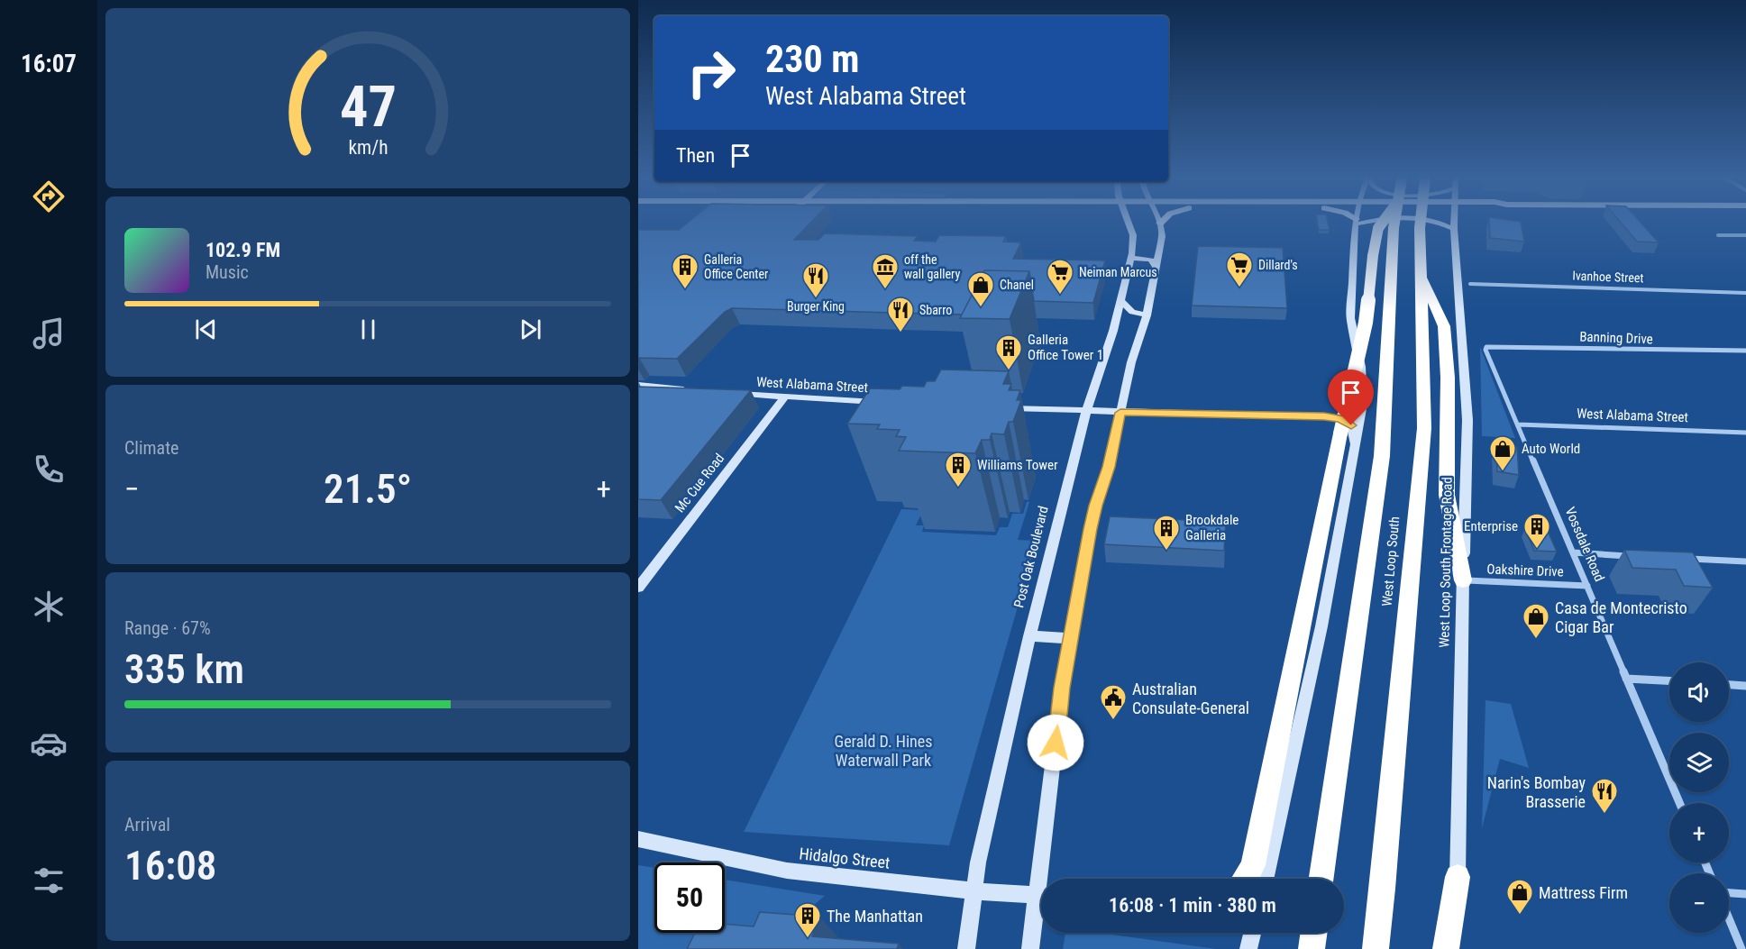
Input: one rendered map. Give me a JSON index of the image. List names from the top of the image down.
{
  "streets": {
    "highway": ["West Loop South"],
    "main road": [
      "West Alabama Street",
      "Mc Cue Road",
      "Post Oak Boulevard",
      "West Loop South Frontage Road",
      "Hidalgo Street"
    ],
    "street": [
      "Ivanhoe Street",
      "Banning Drive",
      "Vossdale Road",
      "Oakshire Drive"
    ]
  },
  "crossings": [
    ["Banning Drive", "Vossdale Road"],
    ["West Alabama Street", "Mc Cue Road"],
    ["West Alabama Street", "Vossdale Road"],
    ["Vossdale Road", "Oakshire Drive"],
    ["Post Oak Boulevard", "Hidalgo Street"],
    ["West Loop South Frontage Road", "Oakshire Drive"]
  ],
  "parks": ["Gerald D. Hines Waterwall Park"],
  "places": {
    "supermarket": ["Dillard's", "Neiman Marcus"],
    "building": [
      "Galleria Office Center",
      "Galleria Office Tower 1",
      "Williams Tower",
      "Enterprise",
      "Brookdale Galleria",
      "The Manhattan"
    ],
    "museum": ["off the wall gallery"],
    "restaurant": ["Burger King", "Sbarro", "Narin's Bombay Brasserie"],
    "shop": [
      "Chanel",
      "Auto World",
      "Casa de Montecristo Cigar Bar",
      "Mattress Firm"
    ],
    "public building": ["Australian Consulate-General"]
  },
  "page": {
    "tabs": "16:07",
    "turn": ["230 m", "West Alabama Street"],
    "then": "Then",
    "song": ["102.9 FM", "Music"],
    "tile": [
      "Climate",
      ["Range · 67%", "335 km"],
      ["Arrival", "16:08"]
    ],
    "heat": ["−", "21.5°", "+"],
    "map_buttons": ["+", "−"],
    "limit": "50",
    "trip": "16:08 · 1 min · 380 m",
    "gauge": ["47", "km/h"]
  }
}
